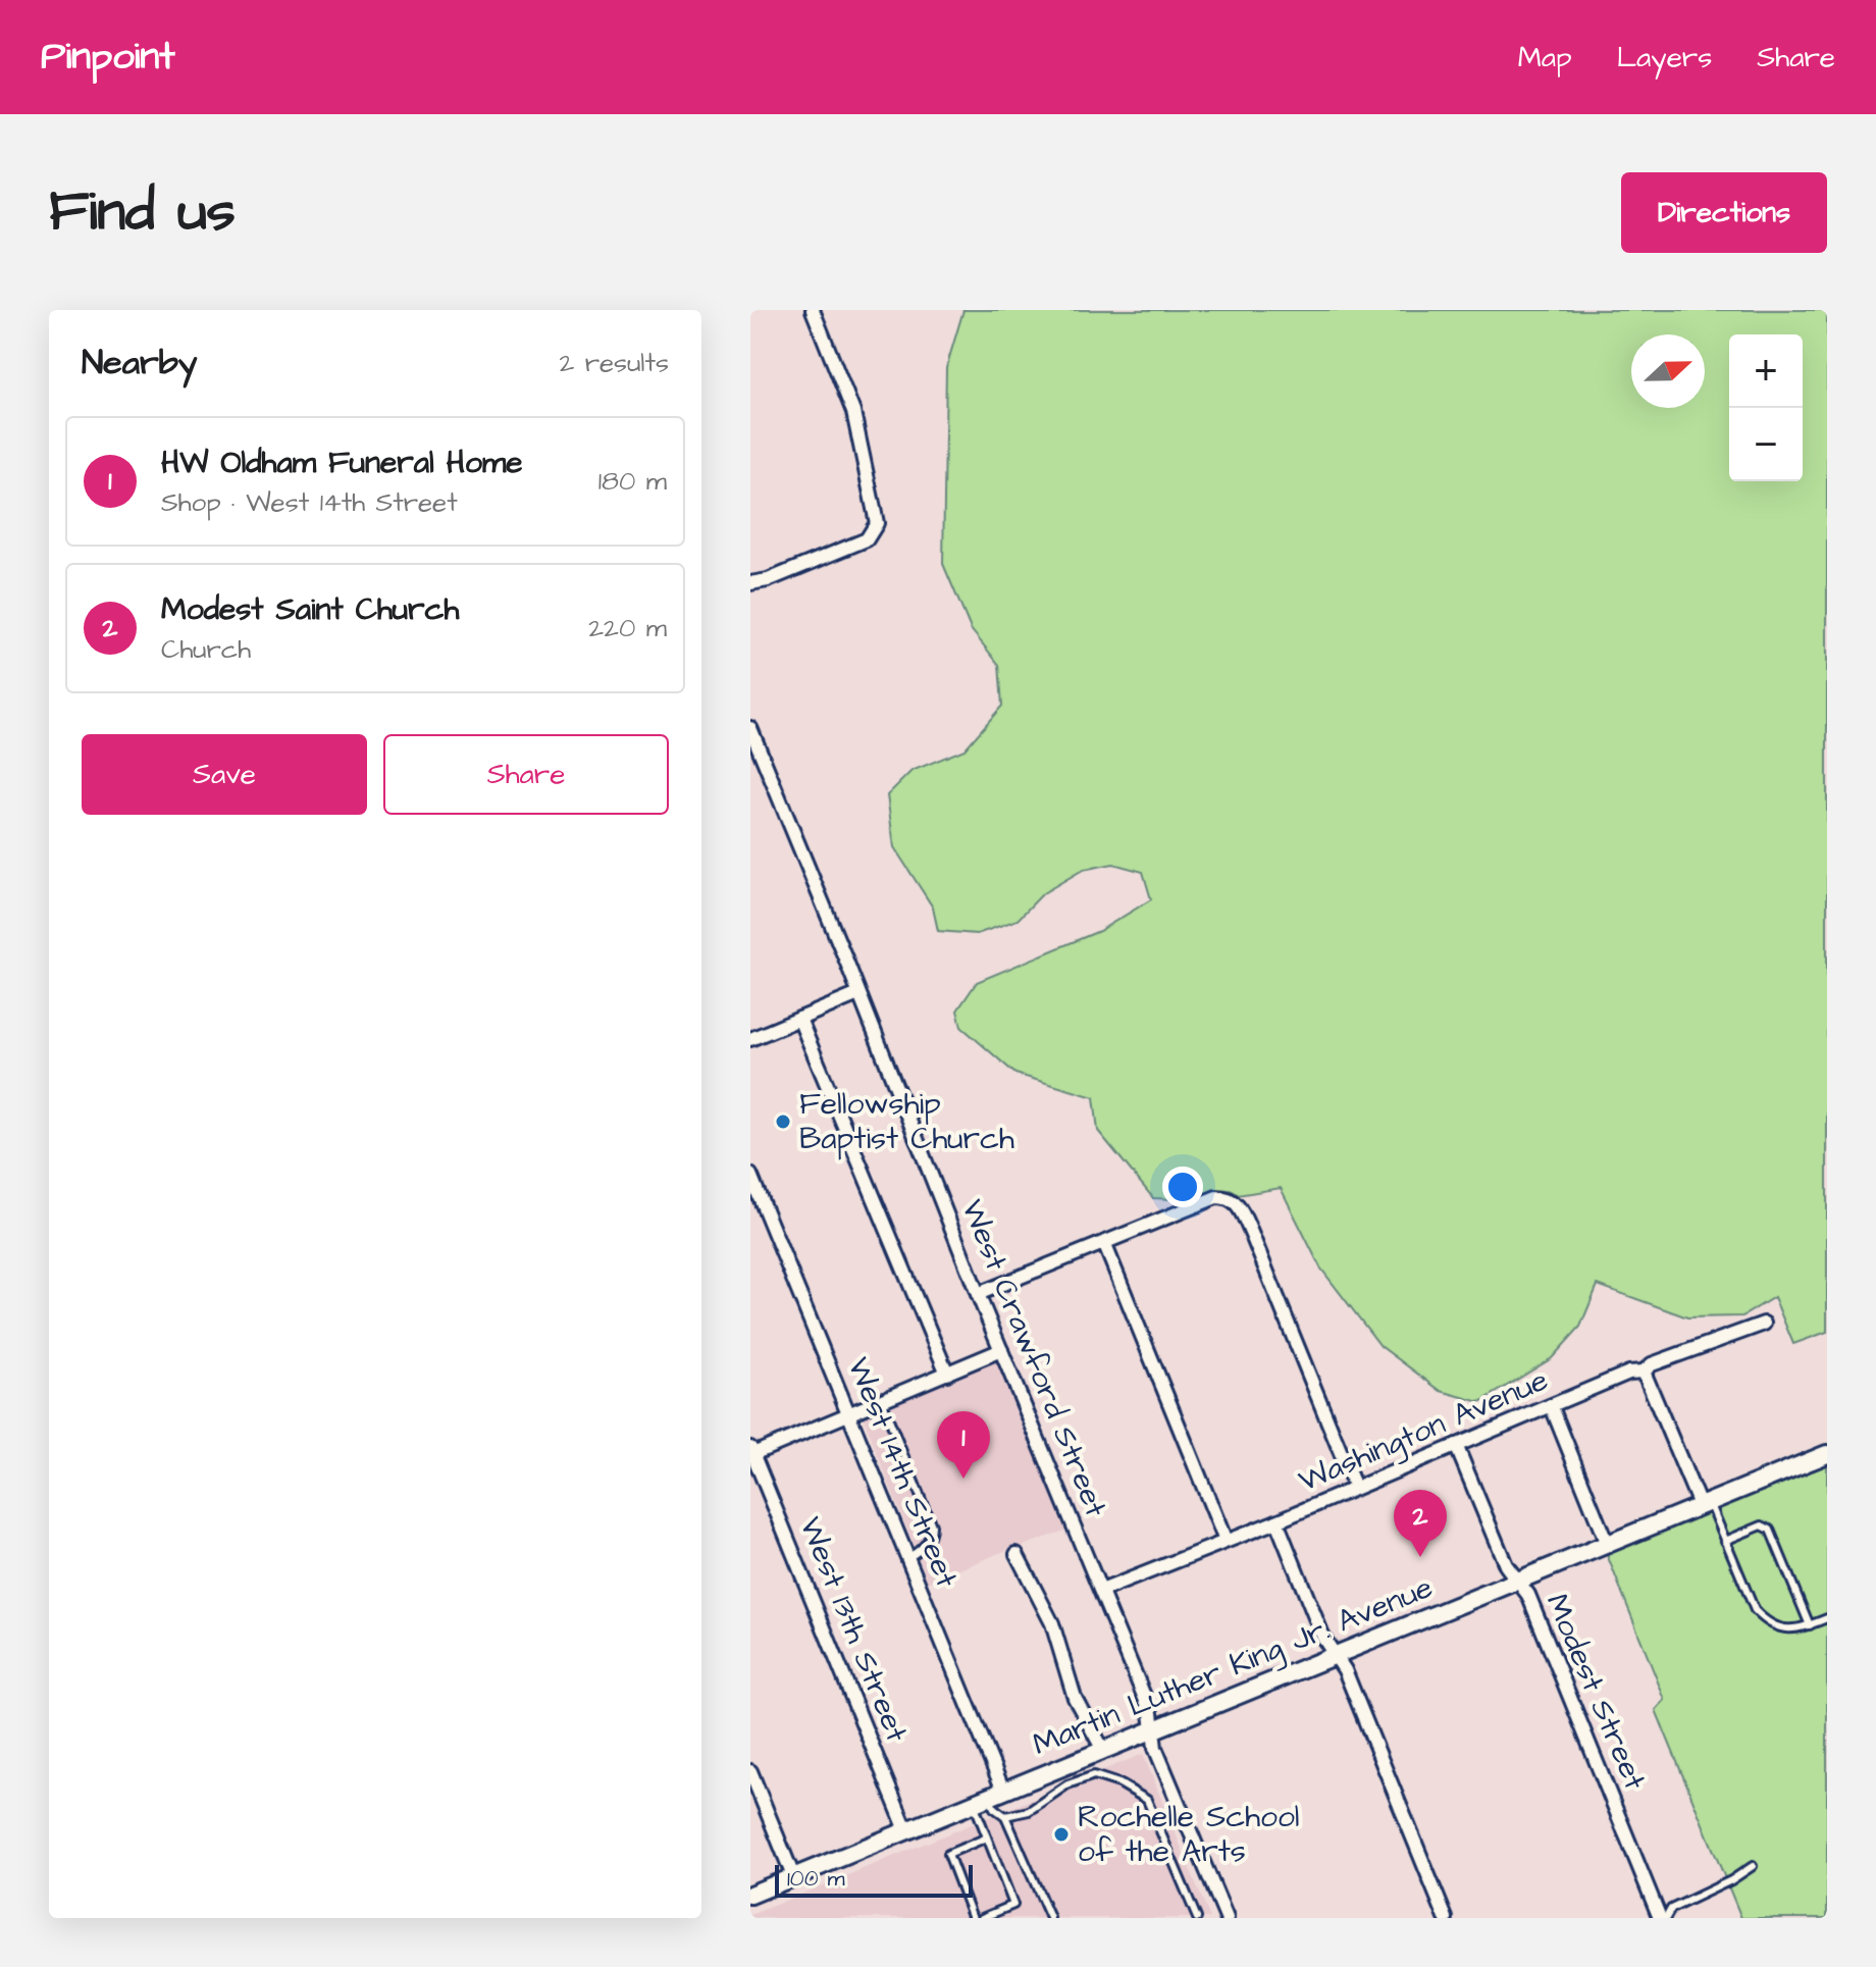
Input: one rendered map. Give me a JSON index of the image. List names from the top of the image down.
{
  "streets": {
    "street": [
      "West Crawford Street",
      "Washington Avenue",
      "West 14th Street",
      "West 13th Street",
      "Martin Luther King Jr. Avenue",
      "Modest Street"
    ]
  },
  "crossings": [
    ["West Crawford Street", "Washington Avenue"],
    ["West Crawford Street", "Martin Luther King Jr. Avenue"],
    ["Washington Avenue", "Modest Street"],
    ["West 14th Street", "Martin Luther King Jr. Avenue"],
    ["West 13th Street", "Martin Luther King Jr. Avenue"],
    ["Martin Luther King Jr. Avenue", "Modest Street"]
  ],
  "places": ["Fellowship Baptist Church", "Rochelle School of the Arts"],
  "scale_bar": "100 m",
  "north": "right",
  "page": {
    "header": "Pinpoint",
    "nav": ["Map", "Layers", "Share"],
    "title": "Find us",
    "buttons": [
      "Directions",
      ["Save", "Share"]
    ],
    "heading": ["Nearby", "2 results"],
    "map_buttons": ["+", "−"],
    "list": [
      {
        "mark": "1",
        "name": "HW Oldham Funeral Home",
        "note": "Shop · West 14th Street",
        "value": "180 m"
      },
      {
        "mark": "2",
        "name": "Modest Saint Church",
        "note": "Church",
        "value": "220 m"
      }
    ],
    "pins": ["1", "2"],
    "scale": "100 m"
  }
}
